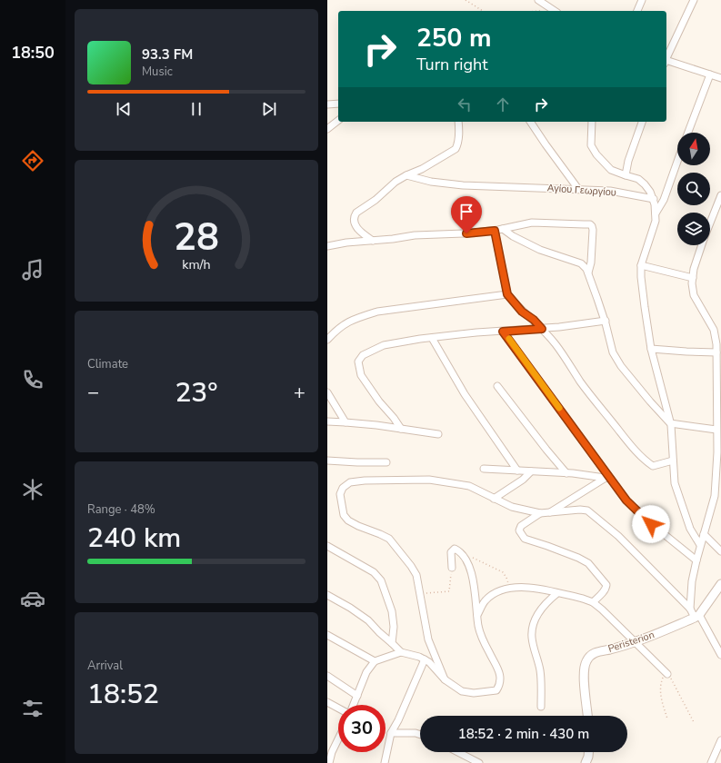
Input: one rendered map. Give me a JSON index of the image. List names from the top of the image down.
{
  "streets": {
    "street": ["Αγίου Γεωργίου", "Peristerion"]
  },
  "north": "top",
  "page": {
    "tabs": "18:50",
    "turn": ["250 m", "Turn right"],
    "song": ["93.3 FM", "Music"],
    "tile": [
      "Climate",
      ["Range · 48%", "240 km"],
      ["Arrival", "18:52"]
    ],
    "heat": ["−", "23°", "+"],
    "limit": "30",
    "trip": "18:52 · 2 min · 430 m",
    "gauge": ["28", "km/h"]
  }
}
